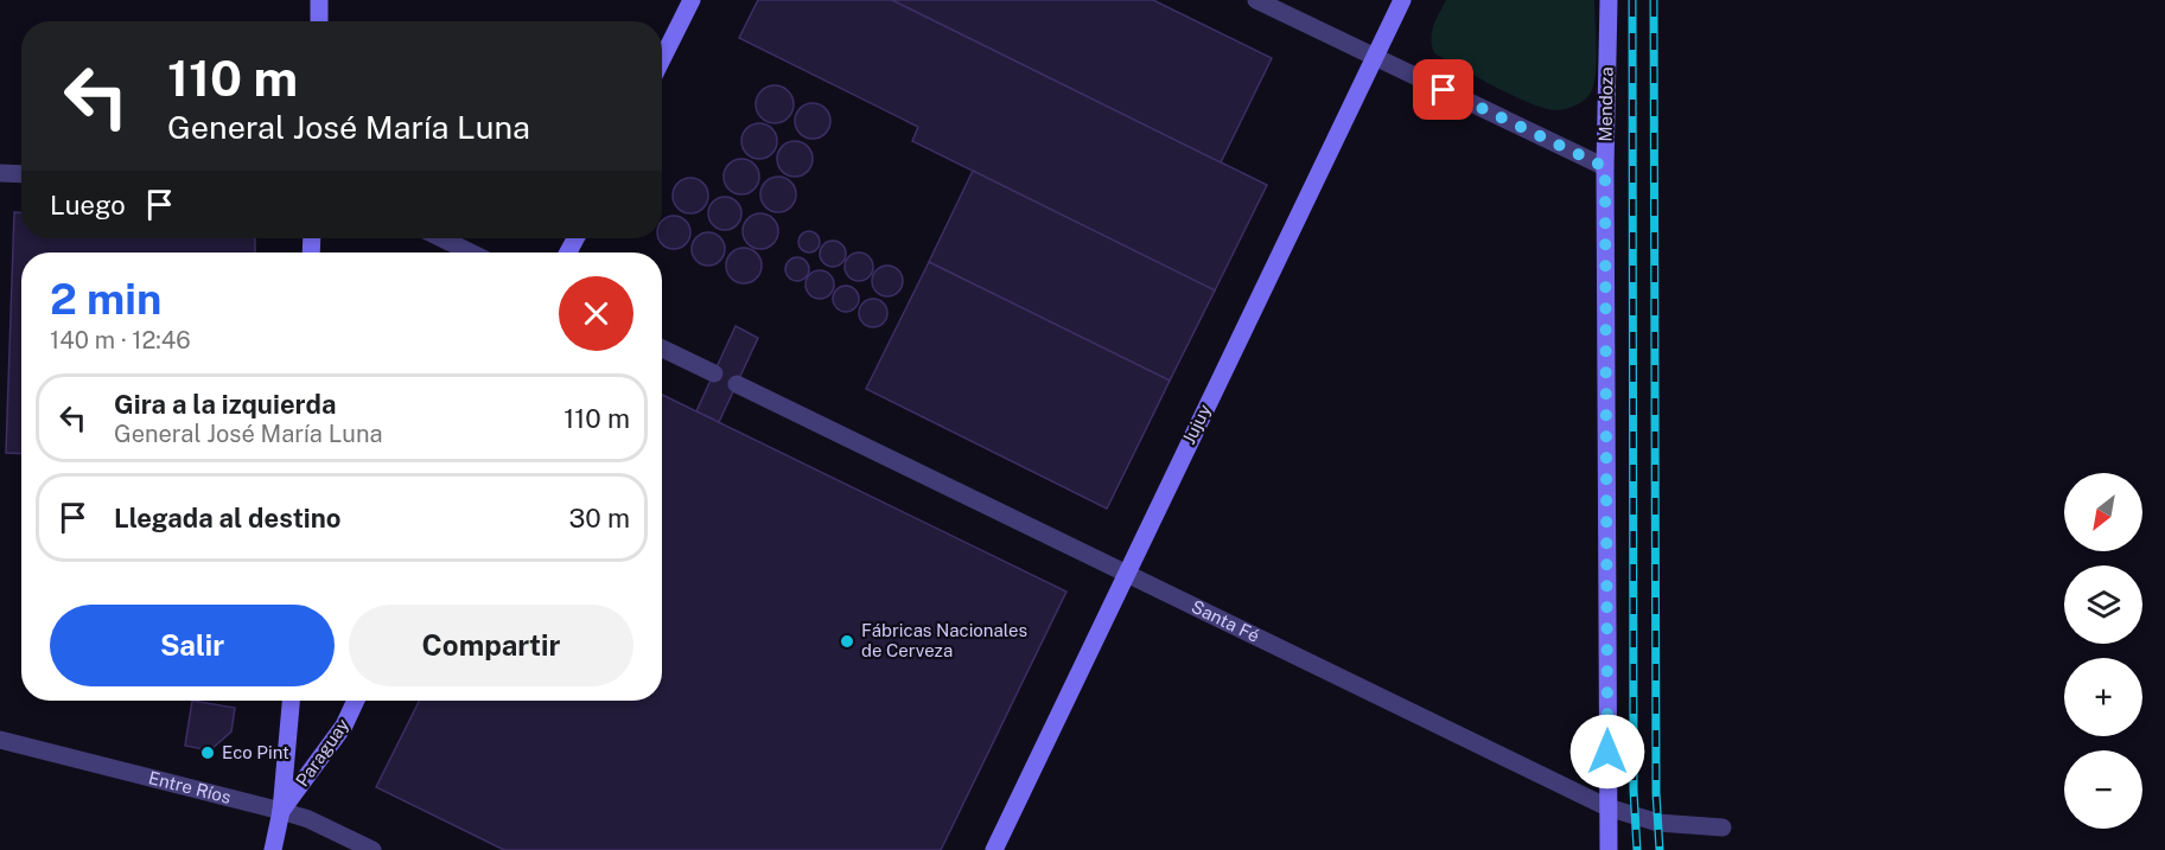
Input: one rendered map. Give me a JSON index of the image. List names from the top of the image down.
{
  "streets": {
    "street": [
      "Mendoza",
      "Jujuy",
      "Santa Fé",
      "Paraguay",
      "Entre Ríos"
    ]
  },
  "crossings": [
    ["Mendoza", "Santa Fé"],
    ["Jujuy", "Santa Fé"],
    ["Paraguay", "Entre Ríos"]
  ],
  "places": ["Fábricas Nacionales de Cerveza", "Eco Pint"],
  "north": "bottom left",
  "page": {
    "turn": ["110 m", "General José María Luna"],
    "then": "Luego",
    "heading": ["2 min", "140 m · 12:46"],
    "list": [
      {
        "name": "Gira a la izquierda",
        "note": "General José María Luna",
        "value": "110 m"
      },
      {
        "name": "Llegada al destino",
        "value": "30 m"
      }
    ],
    "map_buttons": ["+", "−"],
    "buttons": ["Salir", "Compartir"]
  }
}
